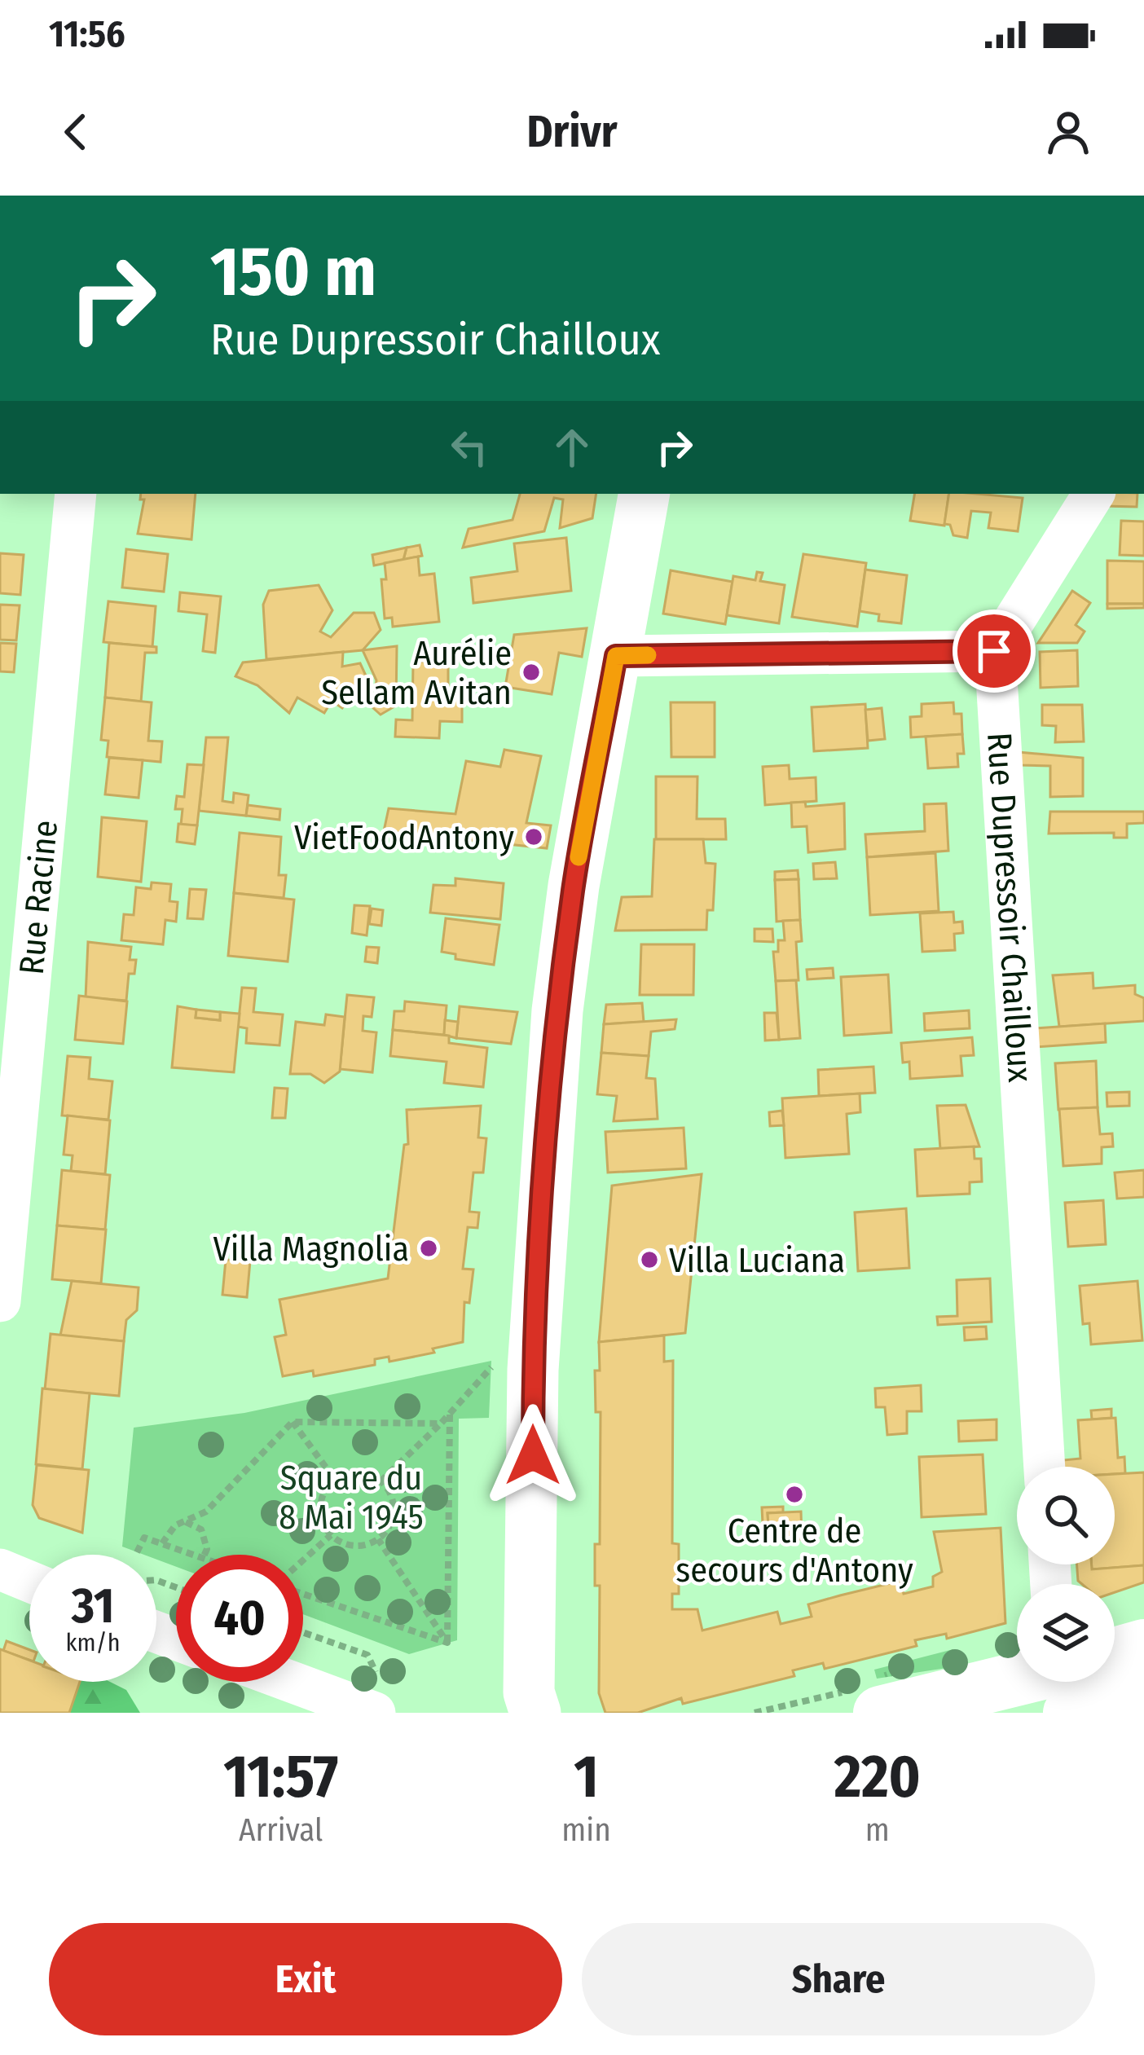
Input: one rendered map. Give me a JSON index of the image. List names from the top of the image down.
{
  "streets": {
    "street": ["Rue Racine", "Rue Dupressoir Chailloux"]
  },
  "parks": ["Square du 8 Mai 1945"],
  "places": [
    "Aurélie Sellam Avitan",
    "VietFoodAntony",
    "Villa Magnolia",
    "Villa Luciana",
    "Centre de secours d'Antony"
  ],
  "page": {
    "status": "11:56",
    "header": "Drivr",
    "turn": ["150 m", "Rue Dupressoir Chailloux"],
    "speed": "31 km/h",
    "limit": "40",
    "eta": [
      "11:57",
      "Arrival",
      "1",
      "min",
      "220",
      "m"
    ],
    "buttons": ["Exit", "Share"]
  }
}
